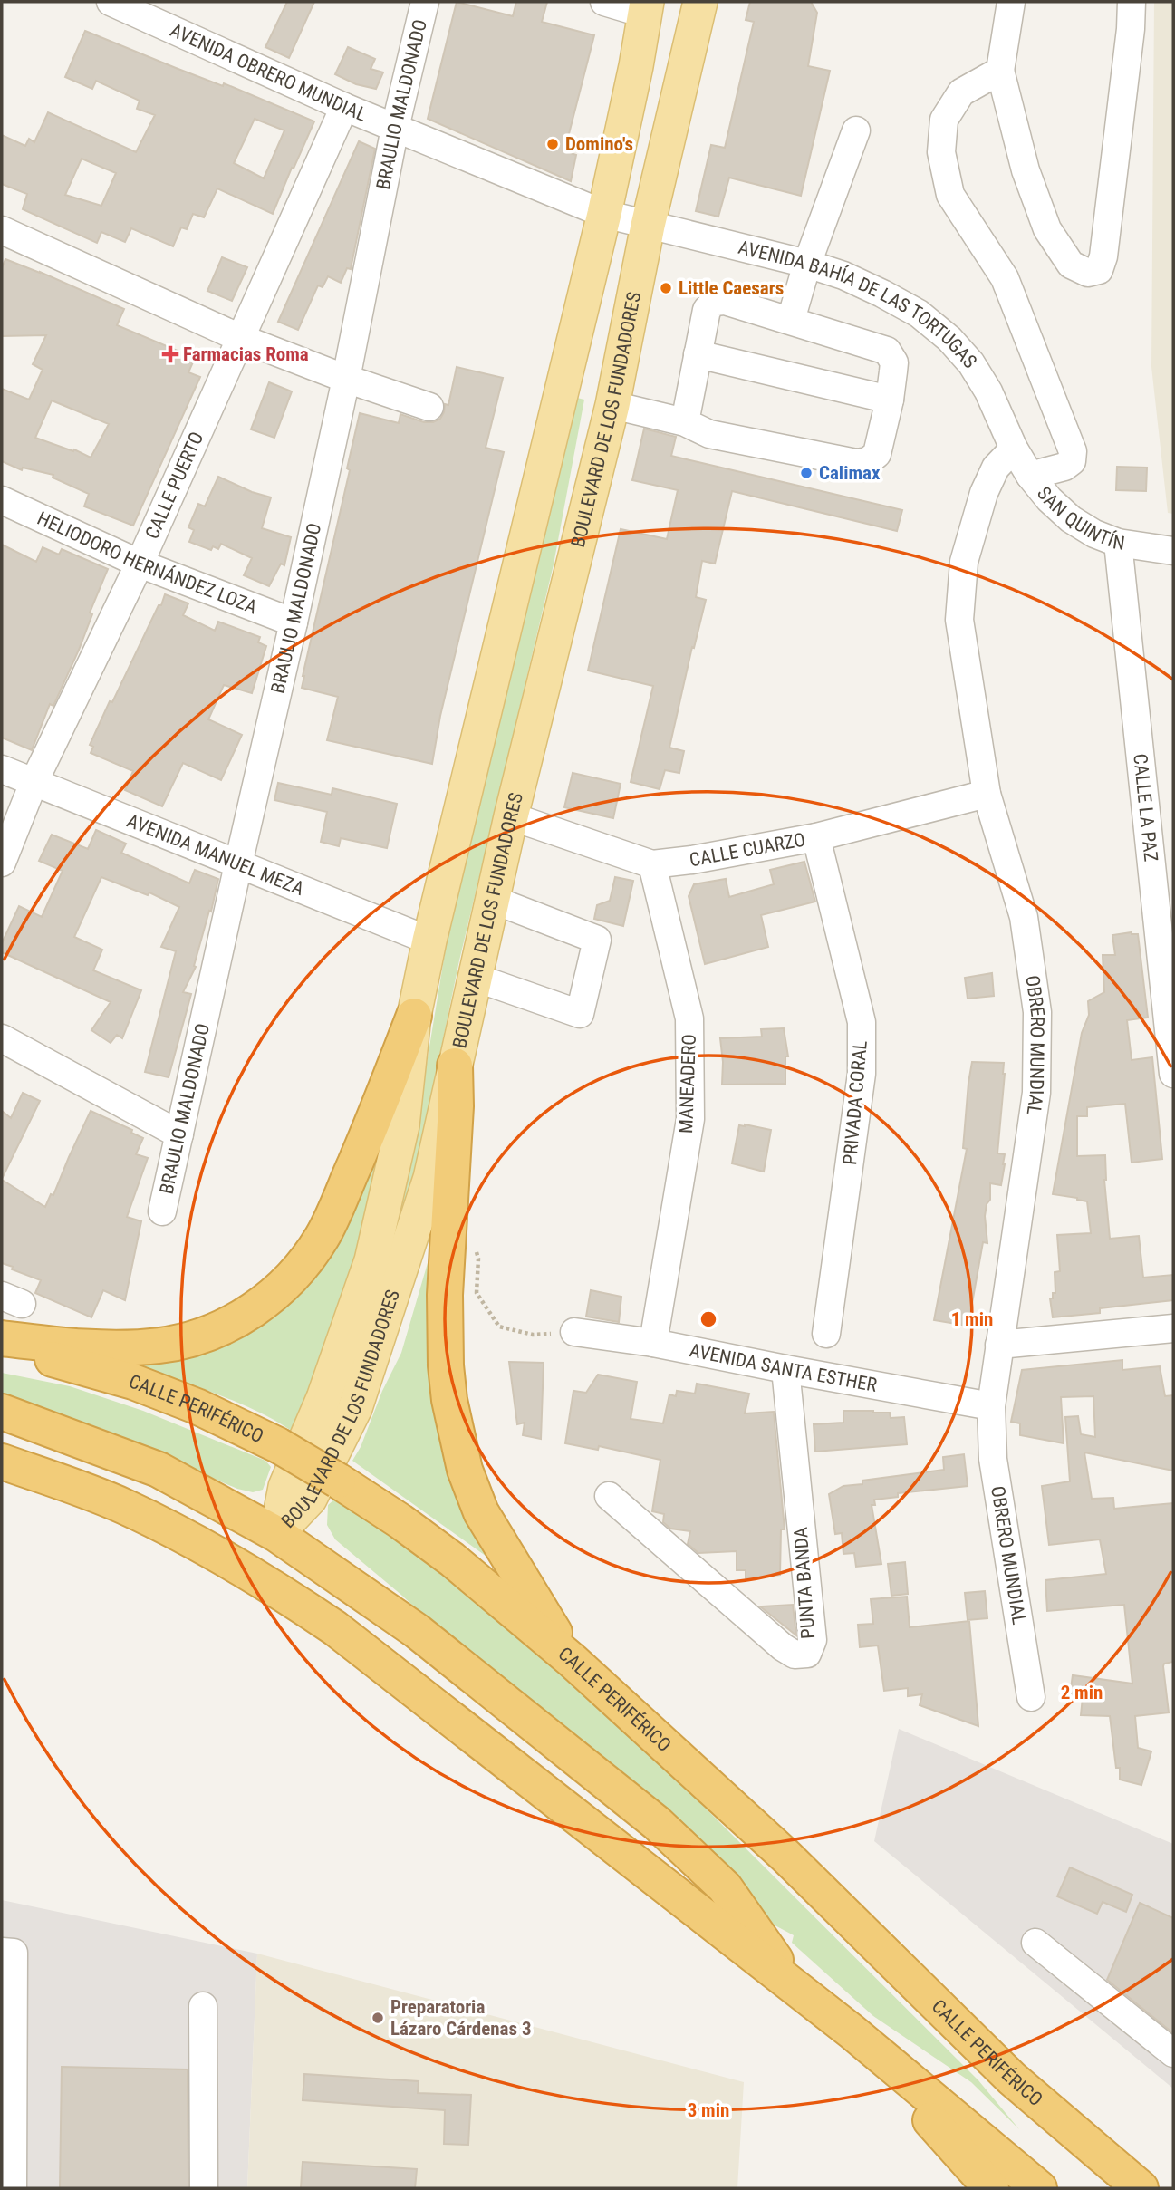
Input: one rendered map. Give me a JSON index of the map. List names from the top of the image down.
{
  "streets": {
    "highway": ["CALLE PERIFÉRICO"],
    "main road": ["BOULEVARD DE LOS FUNDADORES"],
    "street": [
      "AVENIDA OBRERO MUNDIAL",
      "BRAULIO MALDONADO",
      "AVENIDA BAHÍA DE LAS TORTUGAS",
      "CALLE PUERTO",
      "SAN QUINTÍN",
      "HELIODORO HERNÁNDEZ LOZA",
      "CALLE LA PAZ",
      "CALLE CUARZO",
      "AVENIDA MANUEL MEZA",
      "OBRERO MUNDIAL",
      "MANEADERO",
      "PRIVADA CORAL",
      "AVENIDA SANTA ESTHER",
      "PUNTA BANDA"
    ]
  },
  "crossings": [
    ["AVENIDA OBRERO MUNDIAL", "BRAULIO MALDONADO"],
    ["AVENIDA OBRERO MUNDIAL", "AVENIDA BAHÍA DE LAS TORTUGAS"],
    ["AVENIDA OBRERO MUNDIAL", "BOULEVARD DE LOS FUNDADORES"],
    ["AVENIDA OBRERO MUNDIAL", "CALLE PUERTO"],
    ["BRAULIO MALDONADO", "HELIODORO HERNÁNDEZ LOZA"],
    ["BRAULIO MALDONADO", "AVENIDA MANUEL MEZA"],
    ["AVENIDA BAHÍA DE LAS TORTUGAS", "BOULEVARD DE LOS FUNDADORES"],
    ["AVENIDA BAHÍA DE LAS TORTUGAS", "SAN QUINTÍN"],
    ["AVENIDA BAHÍA DE LAS TORTUGAS", "OBRERO MUNDIAL"],
    ["BOULEVARD DE LOS FUNDADORES", "CALLE CUARZO"],
    ["BOULEVARD DE LOS FUNDADORES", "AVENIDA MANUEL MEZA"],
    ["CALLE PUERTO", "HELIODORO HERNÁNDEZ LOZA"],
    ["CALLE PUERTO", "AVENIDA MANUEL MEZA"],
    ["SAN QUINTÍN", "CALLE LA PAZ"],
    ["SAN QUINTÍN", "OBRERO MUNDIAL"],
    ["CALLE CUARZO", "OBRERO MUNDIAL"],
    ["CALLE CUARZO", "MANEADERO"],
    ["CALLE CUARZO", "PRIVADA CORAL"],
    ["OBRERO MUNDIAL", "AVENIDA SANTA ESTHER"],
    ["MANEADERO", "AVENIDA SANTA ESTHER"],
    ["AVENIDA SANTA ESTHER", "PUNTA BANDA"]
  ],
  "places": {
    "other": [
      "Domino's",
      "Little Caesars",
      "Calimax",
      "Preparatoria Lázaro Cárdenas 3"
    ],
    "health": ["Farmacias Roma"]
  },
  "rings": ["1 min", "2 min", "3 min"]
}
